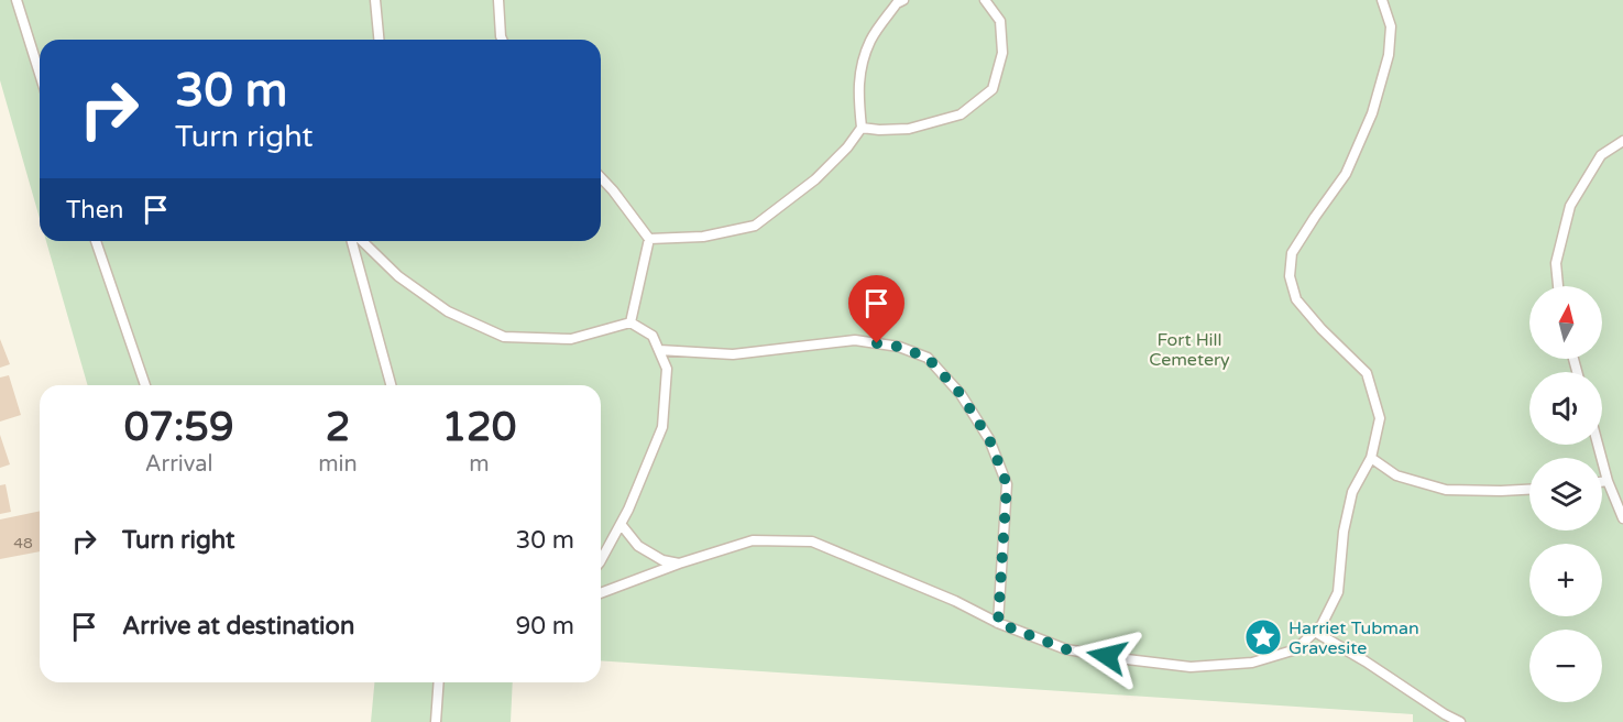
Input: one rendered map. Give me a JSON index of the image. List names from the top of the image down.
{
  "parks": ["Fort Hill Cemetery"],
  "places": {
    "place": ["Harriet Tubman Gravesite"]
  },
  "house_numbers": ["48"],
  "north": "top",
  "page": {
    "turn": ["30 m", "Turn right"],
    "then": "Then",
    "map_buttons": ["+", "−"],
    "eta": [
      "07:59",
      "Arrival",
      "2",
      "min",
      "120",
      "m"
    ],
    "list": [
      {
        "name": "Turn right",
        "value": "30 m"
      },
      {
        "name": "Arrive at destination",
        "value": "90 m"
      }
    ]
  }
}
